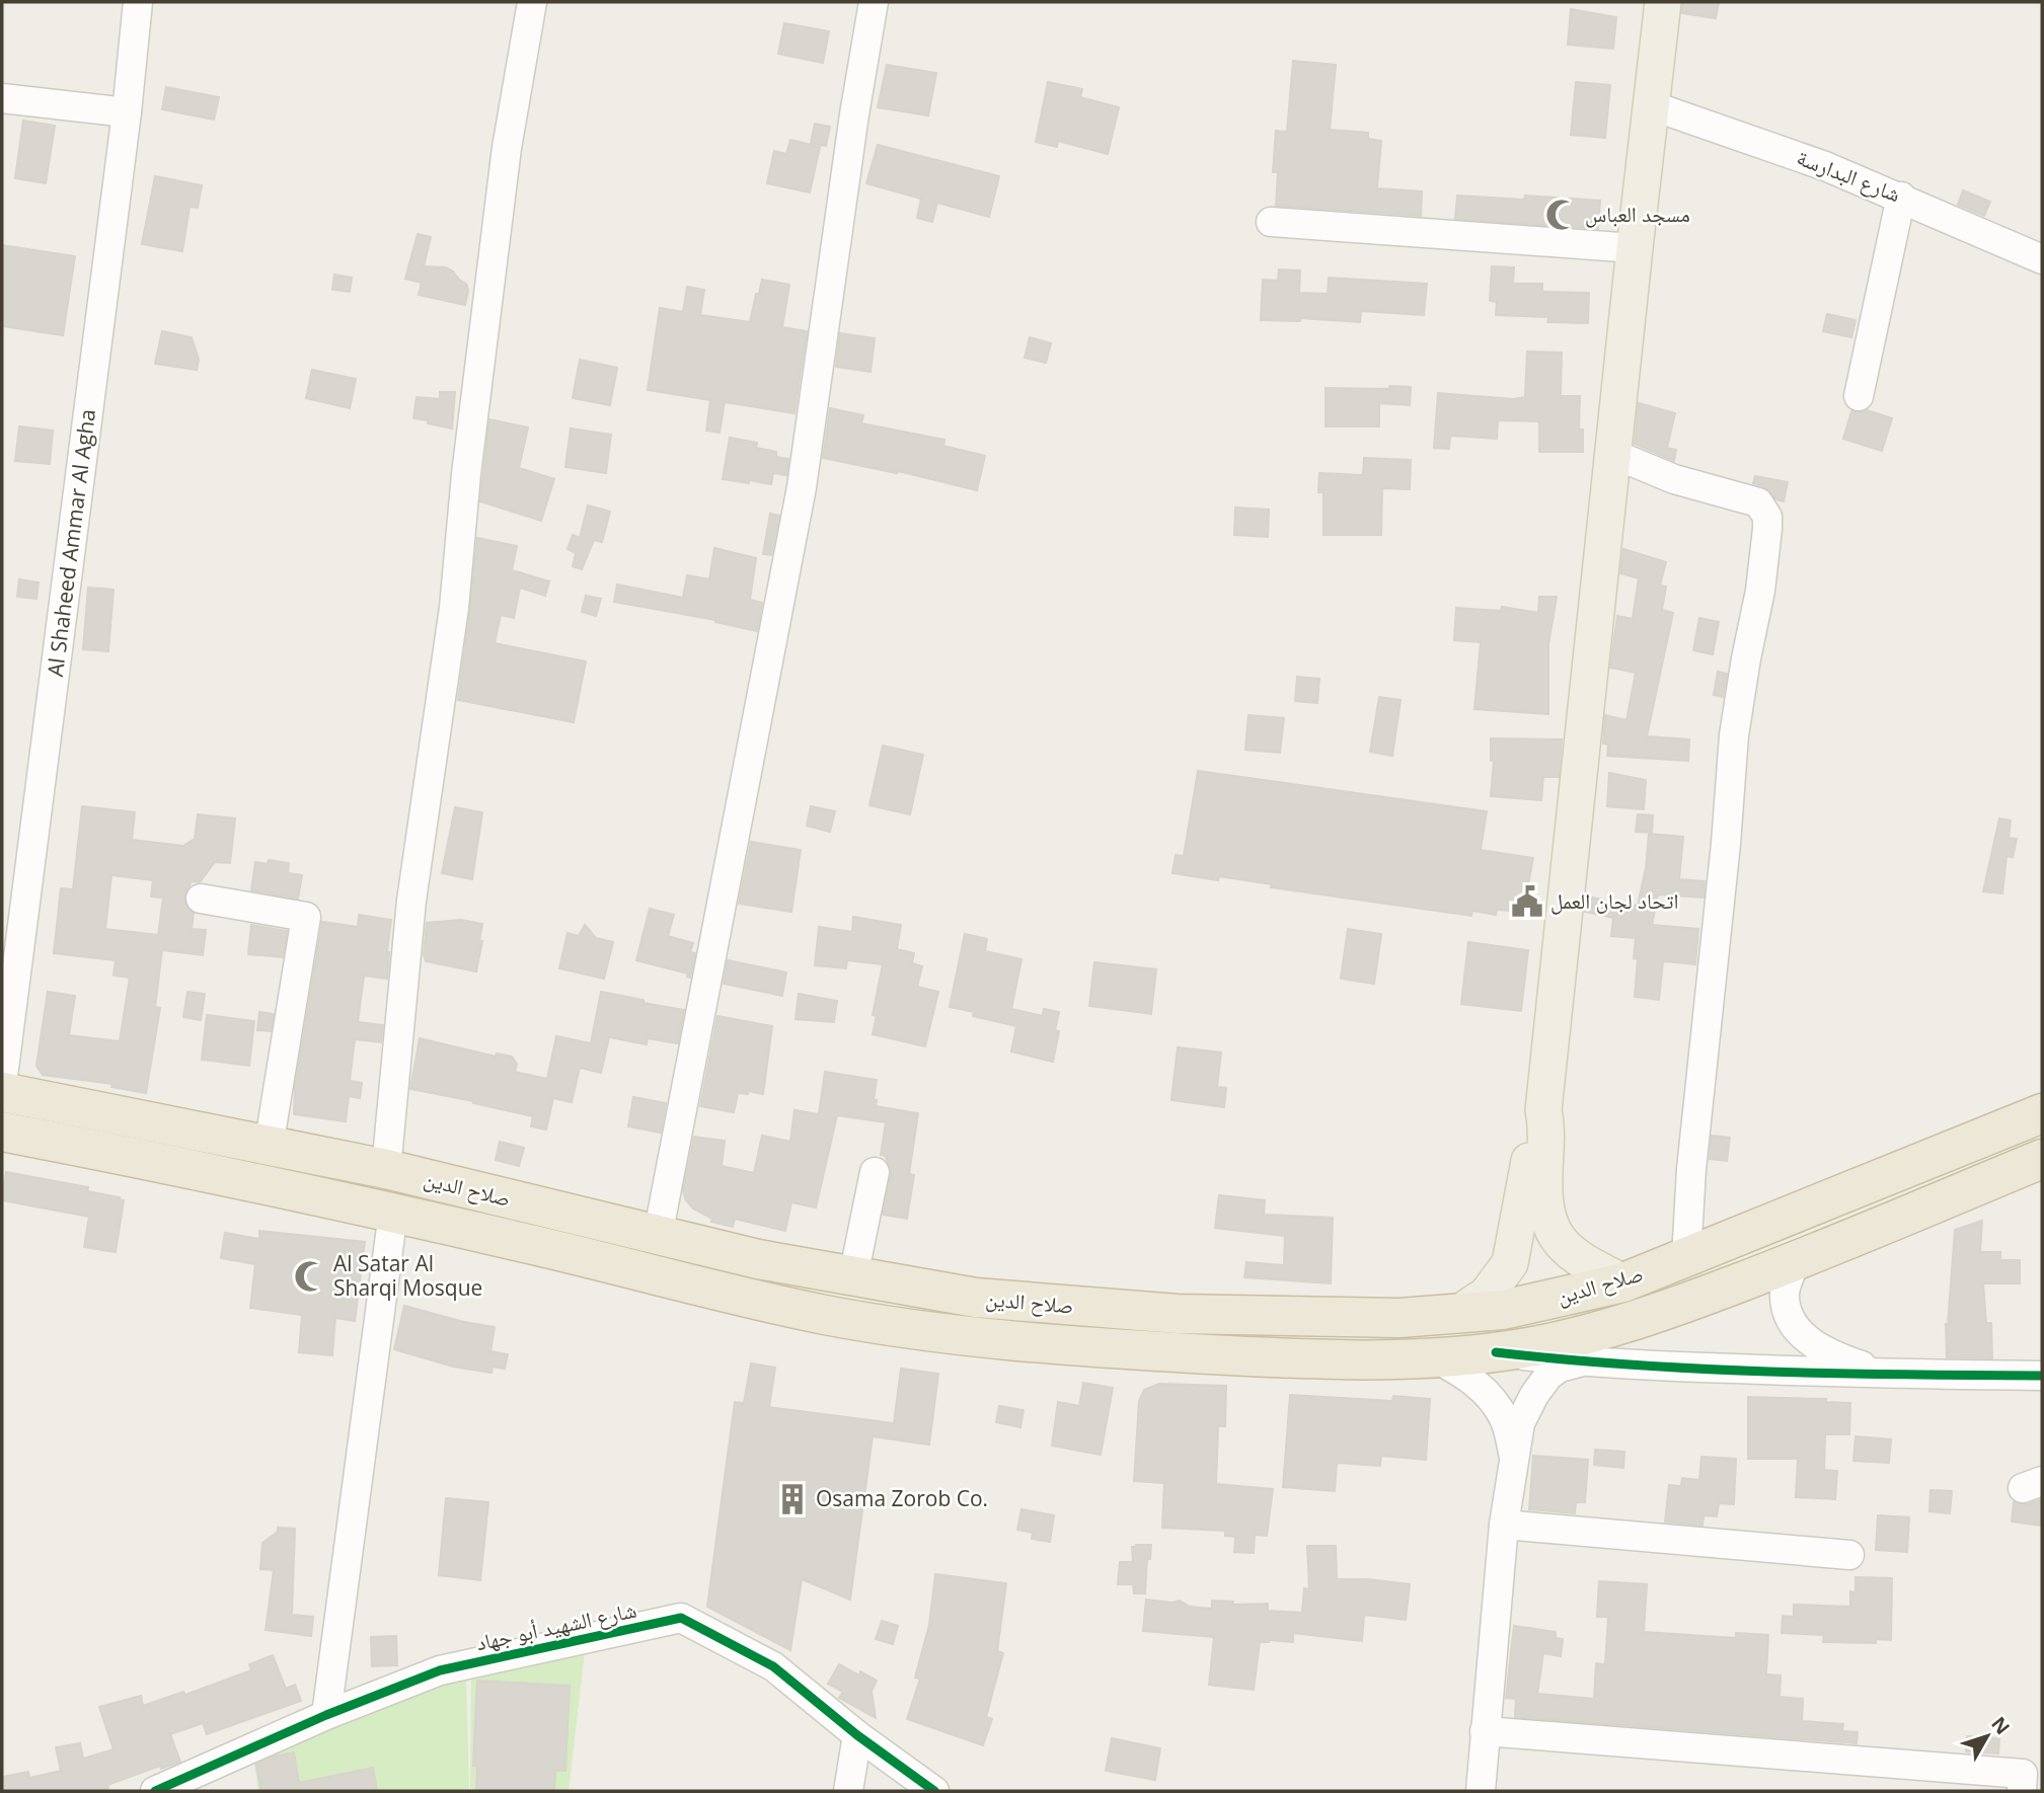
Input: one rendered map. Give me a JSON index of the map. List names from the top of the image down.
{
  "streets": {
    "highway": ["صلاح الدين"],
    "street": ["شارع البدارسة", "Al Shaheed Ammar Al Agha", "شارع الشهيد أبو جهاد"]
  },
  "places": {
    "mosque": ["مسجد العباس", "Al Satar Al Sharqi Mosque"],
    "public building": ["اتحاد لجان العمل"],
    "building": ["Osama Zorob Co."]
  },
  "north": "top right"
}
